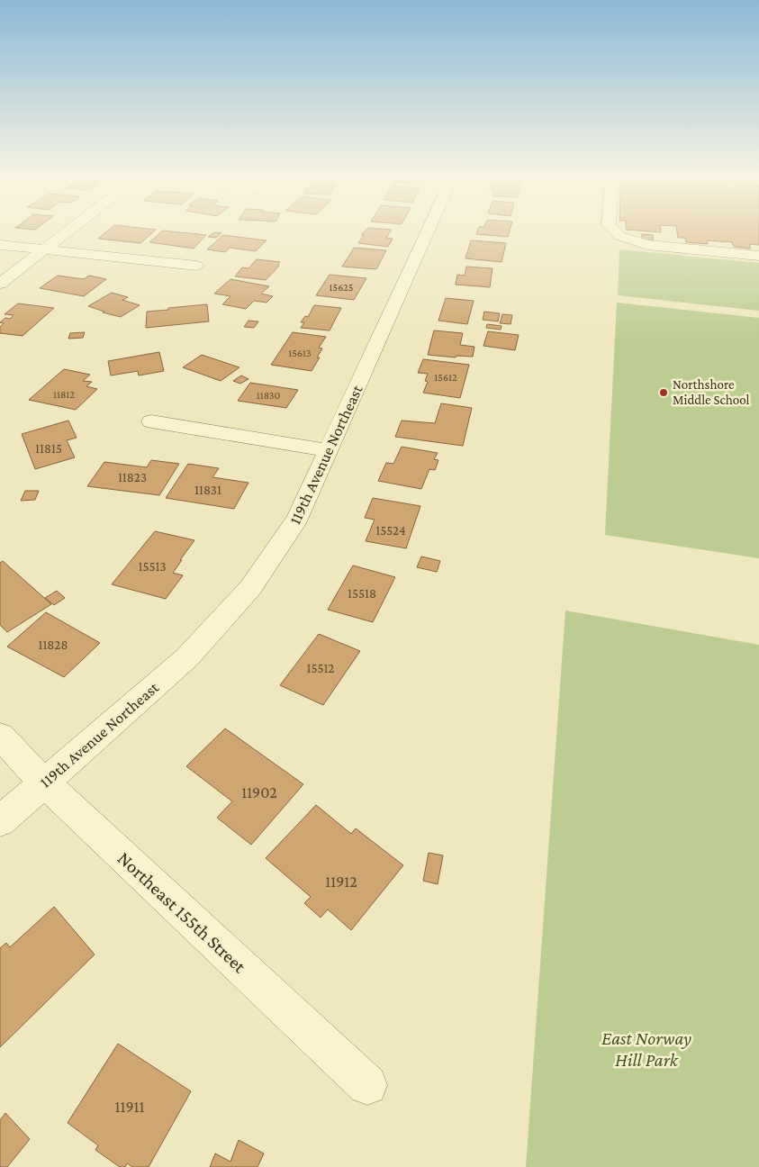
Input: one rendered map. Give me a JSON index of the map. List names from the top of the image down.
{
  "streets": {
    "street": ["119th Avenue Northeast", "Northeast 155th Street"]
  },
  "crossings": [
    ["119th Avenue Northeast", "Northeast 155th Street"]
  ],
  "parks": ["East Norway Hill Park"],
  "places": ["Northshore Middle School"],
  "house_numbers": [
    "15625",
    "15613",
    "15612",
    "11812",
    "11830",
    "11815",
    "11823",
    "11831",
    "15524",
    "15513",
    "15518",
    "11828",
    "15512",
    "11902",
    "11912",
    "11911"
  ]
}
